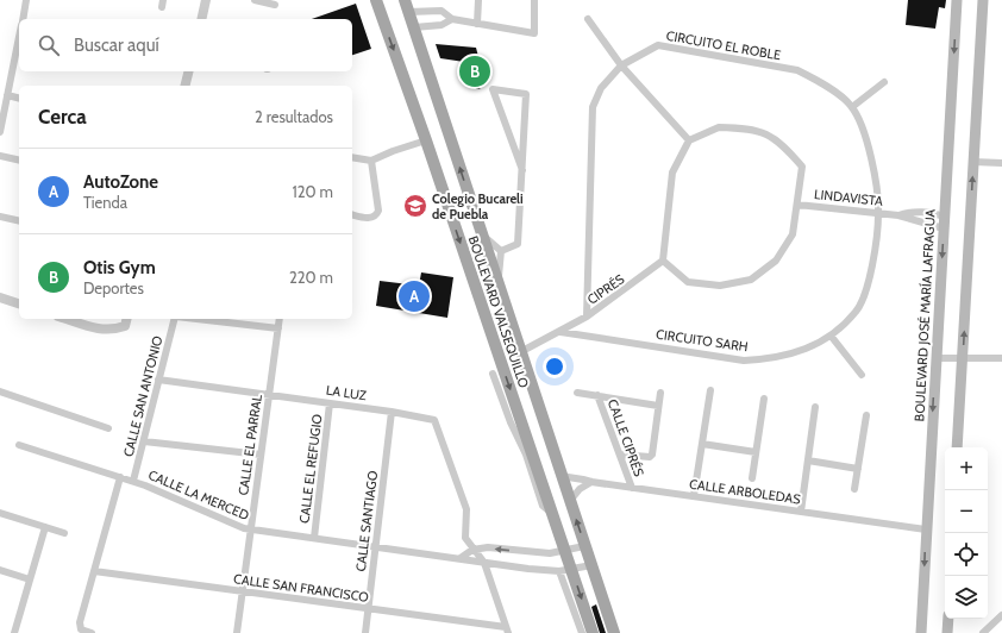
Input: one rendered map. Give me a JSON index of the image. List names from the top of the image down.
{
  "streets": {
    "main road": ["BOULEVARD VALSEQUILLO", "BOULEVARD JOSÉ MARÍA LAFRAGUA"],
    "street": [
      "CIRCUITO EL ROBLE",
      "LINDAVISTA",
      "CIPRÉS",
      "CIRCUITO SARH",
      "LA LUZ",
      "CALLE SAN ANTONIO",
      "CALLE CIPRÉS",
      "CALLE EL PARRAL",
      "CALLE EL REFUGIO",
      "CALLE ARBOLEDAS",
      "CALLE LA MERCED",
      "CALLE SANTIAGO",
      "CALLE SAN FRANCISCO"
    ]
  },
  "crossings": [
    ["CIRCUITO EL ROBLE", "LINDAVISTA"],
    ["CIRCUITO EL ROBLE", "CIPRÉS"],
    ["CIRCUITO EL ROBLE", "CIRCUITO SARH"],
    ["LINDAVISTA", "CIPRÉS"],
    ["LINDAVISTA", "BOULEVARD JOSÉ MARÍA LAFRAGUA"],
    ["LINDAVISTA", "CIRCUITO SARH"],
    ["CIPRÉS", "CIRCUITO SARH"],
    ["BOULEVARD VALSEQUILLO", "CALLE ARBOLEDAS"],
    ["BOULEVARD VALSEQUILLO", "CALLE LA MERCED"],
    ["BOULEVARD JOSÉ MARÍA LAFRAGUA", "CALLE ARBOLEDAS"],
    ["LA LUZ", "CALLE SAN ANTONIO"],
    ["LA LUZ", "CALLE EL PARRAL"],
    ["LA LUZ", "CALLE EL REFUGIO"],
    ["LA LUZ", "CALLE SANTIAGO"],
    ["CALLE SAN ANTONIO", "CALLE LA MERCED"],
    ["CALLE CIPRÉS", "CALLE ARBOLEDAS"],
    ["CALLE EL PARRAL", "CALLE LA MERCED"],
    ["CALLE EL PARRAL", "CALLE SAN FRANCISCO"],
    ["CALLE EL REFUGIO", "CALLE LA MERCED"],
    ["CALLE LA MERCED", "CALLE SANTIAGO"],
    ["CALLE SANTIAGO", "CALLE SAN FRANCISCO"]
  ],
  "places": {
    "school or university": ["Colegio Bucareli de Puebla"]
  },
  "page": {
    "search": "Buscar aquí",
    "pins": ["B", "A"],
    "heading": ["Cerca", "2 resultados"],
    "list": [
      {
        "mark": "A",
        "name": "AutoZone",
        "note": "Tienda",
        "value": "120 m"
      },
      {
        "mark": "B",
        "name": "Otis Gym",
        "note": "Deportes",
        "value": "220 m"
      }
    ],
    "map_buttons": ["+", "−"]
  }
}
